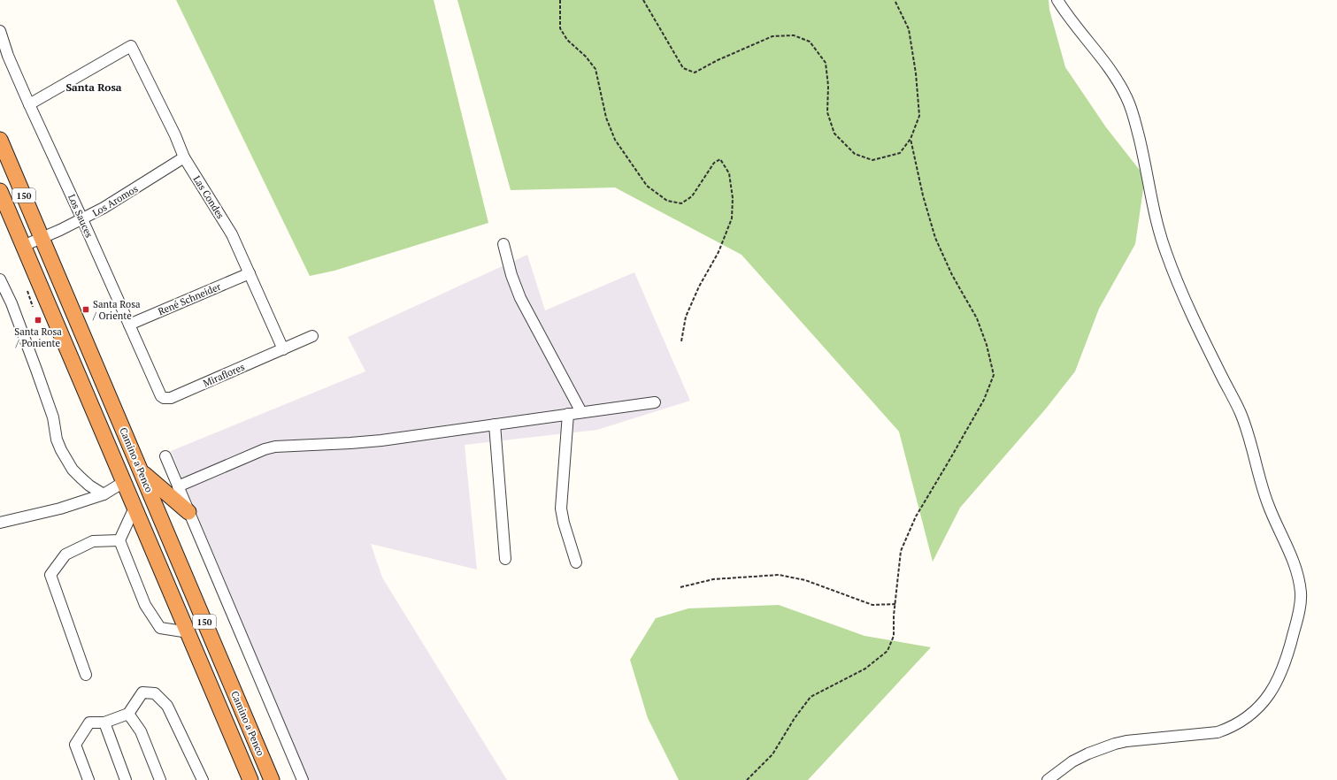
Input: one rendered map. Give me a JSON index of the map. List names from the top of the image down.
{
  "streets": {
    "highway": ["150", "Camino a Penco"],
    "street": [
      "Las Condes",
      "Los Aromos",
      "Los Sauces",
      "René Schneider",
      "Miraflores"
    ]
  },
  "crossings": [
    ["Las Condes", "Los Aromos"],
    ["Las Condes", "Los Sauces"],
    ["Las Condes", "René Schneider"],
    ["Las Condes", "Miraflores"],
    ["Los Aromos", "Los Sauces"],
    ["Los Aromos", "Camino a Penco"],
    ["Los Sauces", "René Schneider"],
    ["Los Sauces", "Miraflores"]
  ],
  "districts": ["Santa Rosa"],
  "places": {
    "transit": ["Santa Rosa / Oriente", "Santa Rosa / Poniente"]
  }
}
